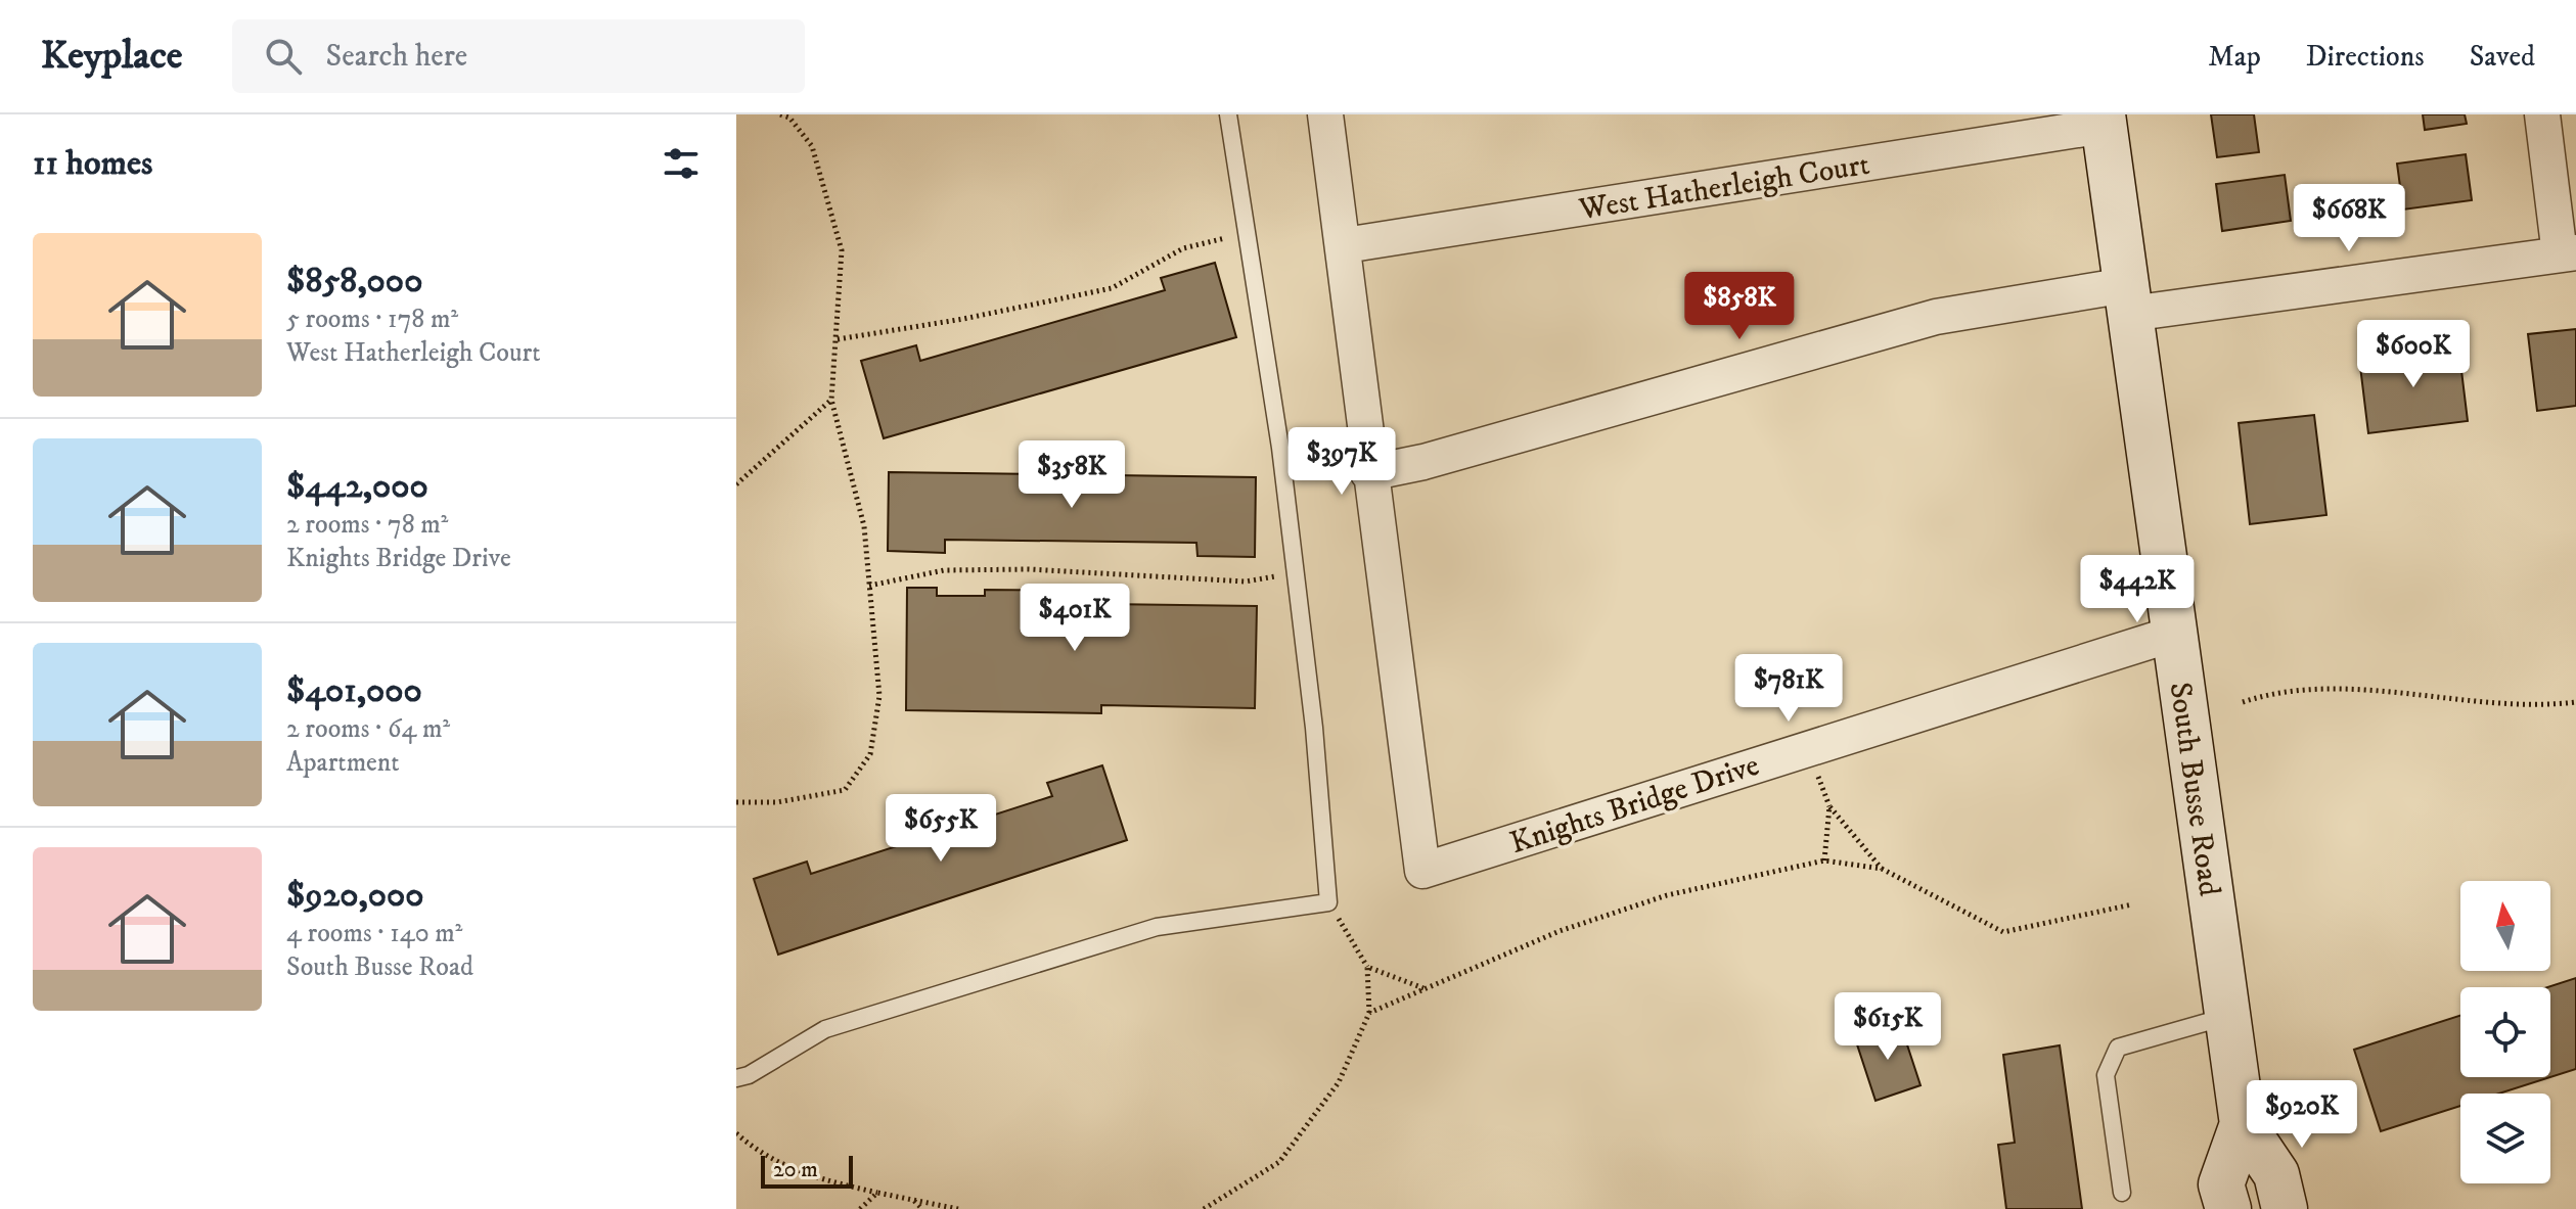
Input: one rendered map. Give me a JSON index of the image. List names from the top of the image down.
{
  "streets": {
    "main road": ["South Busse Road"],
    "street": ["West Hatherleigh Court", "Knights Bridge Drive"]
  },
  "crossings": [
    ["West Hatherleigh Court", "South Busse Road"],
    ["South Busse Road", "Knights Bridge Drive"]
  ],
  "scale_bar": "20 m",
  "north": "top",
  "page": {
    "header": "Keyplace",
    "search": "Search here",
    "nav": ["Map", "Directions", "Saved"],
    "heading": "11 homes",
    "price": [
      "$668K",
      "$858K",
      "$600K",
      "$397K",
      "$358K",
      "$442K",
      "$401K",
      "$781K",
      "$655K",
      "$615K",
      "$920K"
    ],
    "list": [
      {
        "name": "$858,000",
        "note": "5 rooms · 178 m² · West Hatherleigh Court"
      },
      {
        "name": "$442,000",
        "note": "2 rooms · 78 m² · Knights Bridge Drive"
      },
      {
        "name": "$401,000",
        "note": "2 rooms · 64 m² · Apartment"
      },
      {
        "name": "$920,000",
        "note": "4 rooms · 140 m² · South Busse Road"
      }
    ],
    "scale": "20 m"
  }
}
